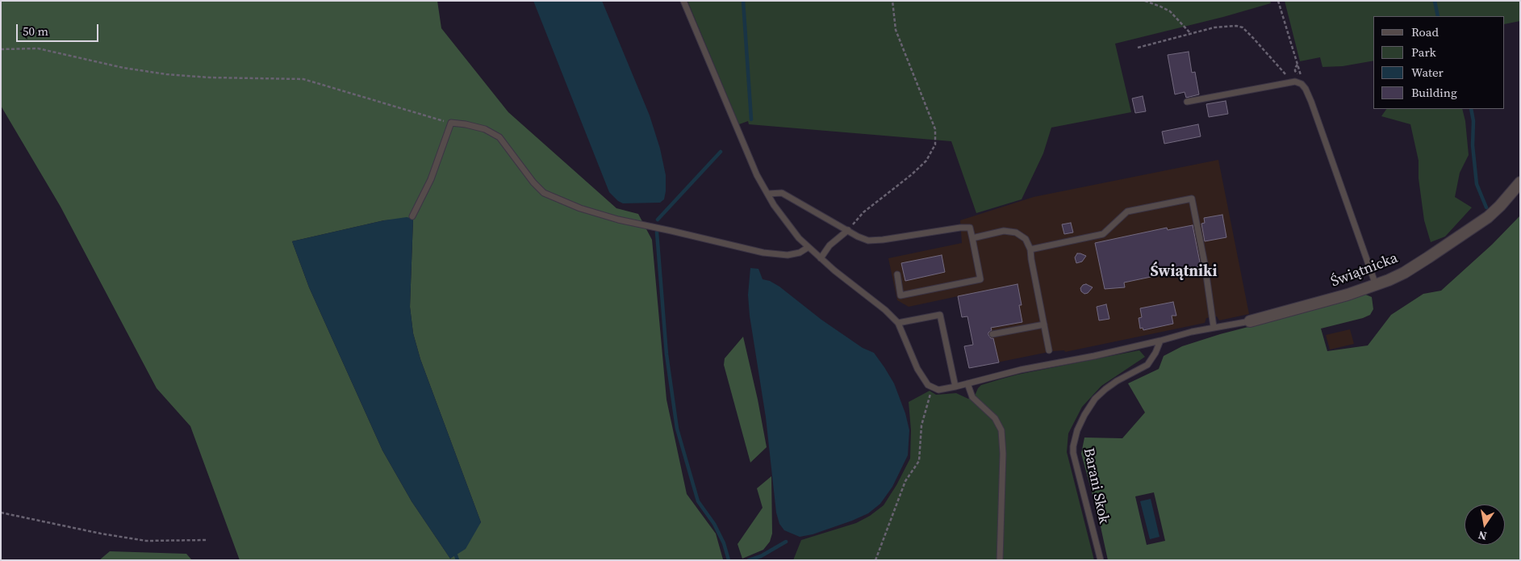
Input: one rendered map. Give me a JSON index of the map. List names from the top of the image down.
{
  "streets": {
    "street": ["Świątnicka"],
    "lane": ["Barani Skok"]
  },
  "crossings": [
    ["Świątnicka", "Barani Skok"]
  ],
  "districts": ["Świątniki"],
  "legend": [
    "Road",
    "Park",
    "Water",
    "Building"
  ],
  "scale_bar": "50 m",
  "north": "bottom"
}
